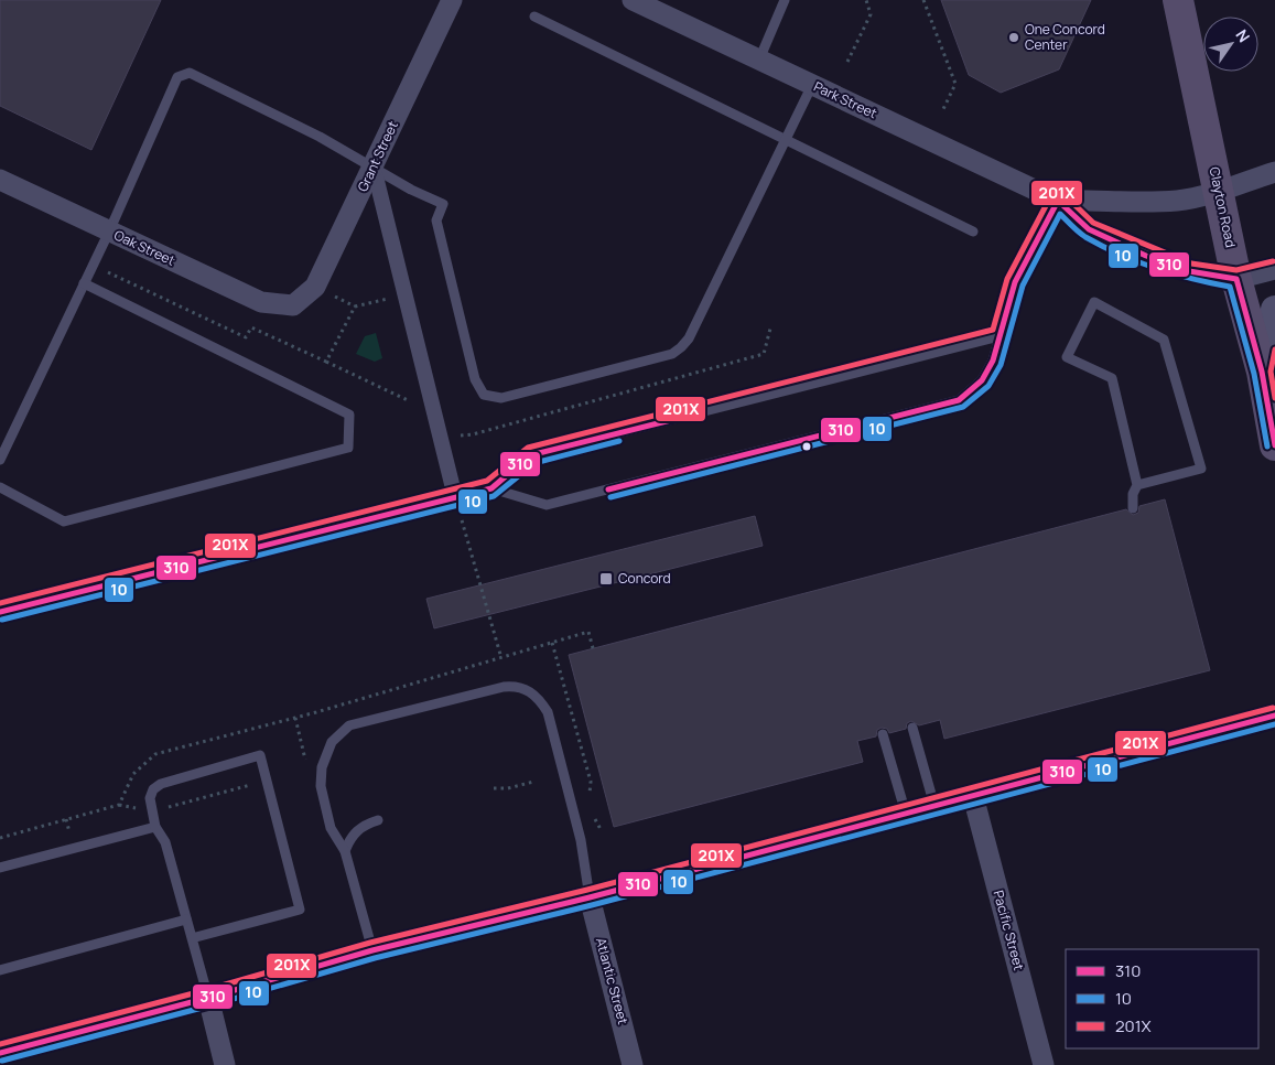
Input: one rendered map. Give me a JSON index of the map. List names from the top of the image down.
{
  "streets": {
    "main road": ["Clayton Road"],
    "street": [
      "Park Street",
      "Grant Street",
      "Oak Street",
      "Pacific Street",
      "Atlantic Street"
    ]
  },
  "crossings": [
    ["Park Street", "Clayton Road"],
    ["Grant Street", "Oak Street"]
  ],
  "places": {
    "other": ["One Concord Center"],
    "transit": ["Concord"]
  },
  "lines": ["transit line 201X", "transit line 310", "transit line 10"],
  "legend": ["310", "10", "201X"],
  "north": "top right"
}
